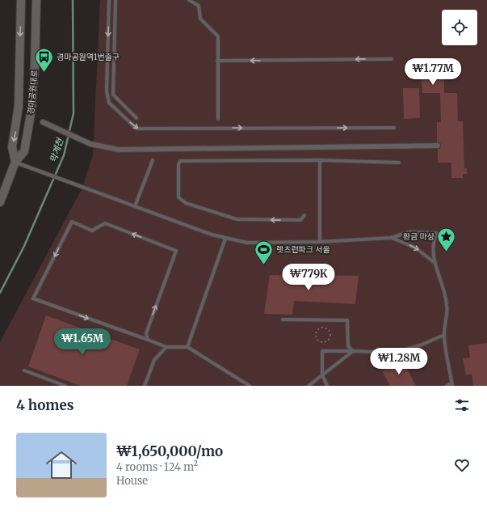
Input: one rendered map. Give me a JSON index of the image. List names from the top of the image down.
{
  "streets": {
    "street": ["경마공원대로"]
  },
  "water": ["막계천"],
  "places": {
    "bus stop": ["경마공원역1번출구"],
    "place": ["황금 마상"],
    "sports": ["렛츠런파크 서울"]
  },
  "page": {
    "price": [
      "₩1.77M",
      "₩779K",
      "₩1.65M",
      "₩1.28M"
    ],
    "heading": "4 homes",
    "list": [
      {
        "name": "₩1,650,000/mo",
        "note": "4 rooms · 124 m² · House"
      }
    ]
  }
}
